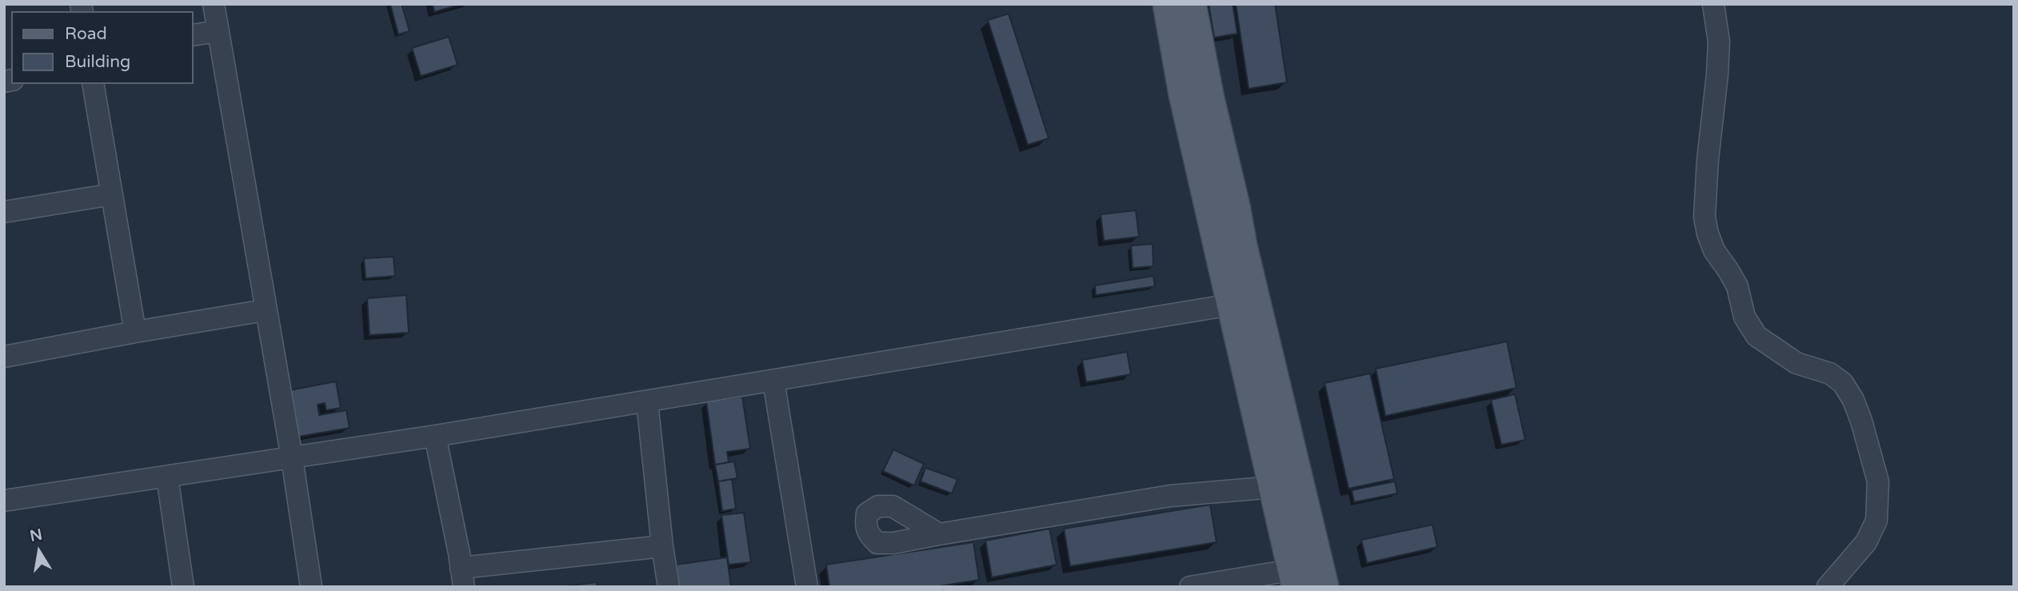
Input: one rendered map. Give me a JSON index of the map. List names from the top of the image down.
{
  "legend": ["Road", "Building"],
  "north": "top"
}
